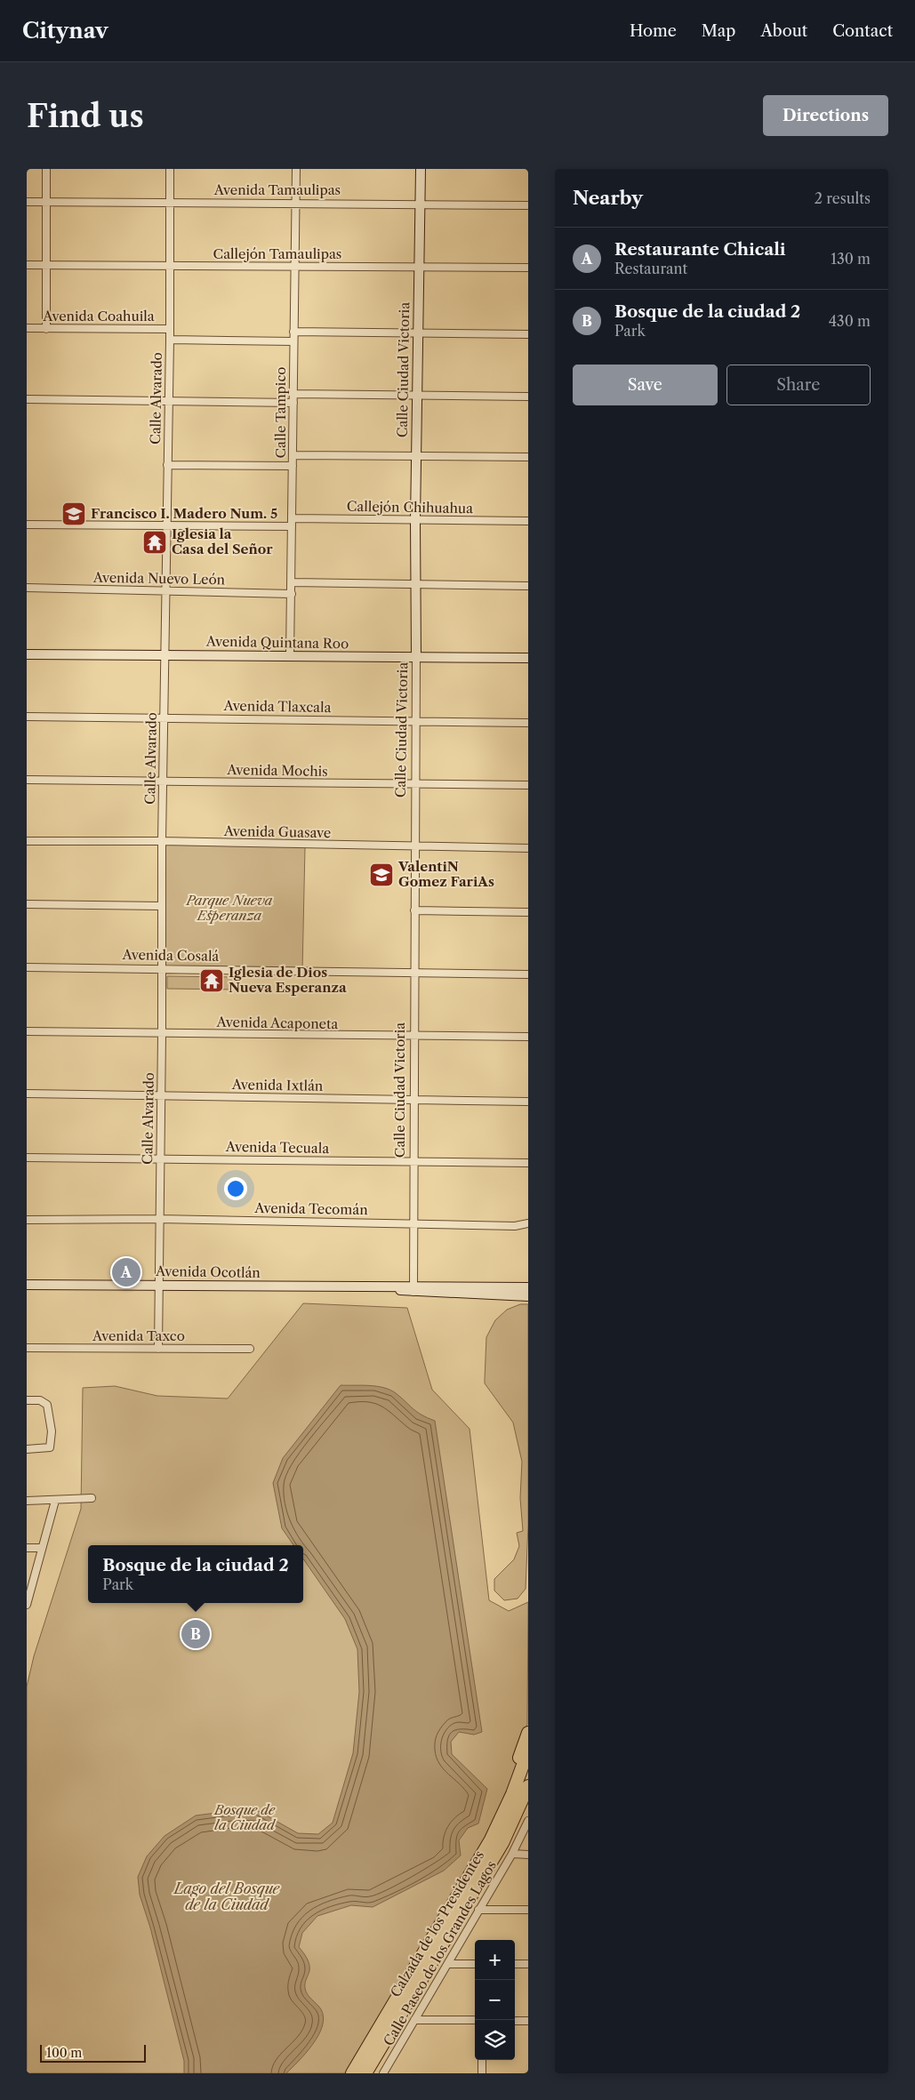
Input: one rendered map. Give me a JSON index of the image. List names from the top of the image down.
{
  "streets": {
    "highway": ["Calzada de los Presidentes"],
    "street": [
      "Avenida Tamaulipas",
      "Callejón Tamaulipas",
      "Avenida Coahuila",
      "Calle Ciudad Victoria",
      "Calle Alvarado",
      "Calle Tampico",
      "Callejón Chihuahua",
      "Avenida Nuevo León",
      "Avenida Quintana Roo",
      "Avenida Tlaxcala",
      "Avenida Mochis",
      "Avenida Guasave",
      "Avenida Cosalá",
      "Avenida Acaponeta",
      "Avenida Ixtlán",
      "Avenida Tecuala",
      "Avenida Tecomán",
      "Avenida Ocotlán",
      "Avenida Taxco",
      "Calle Paseo de los Grandes Lagos"
    ]
  },
  "crossings": [
    ["Avenida Tamaulipas", "Calle Ciudad Victoria"],
    ["Avenida Tamaulipas", "Calle Alvarado"],
    ["Avenida Tamaulipas", "Calle Tampico"],
    ["Callejón Tamaulipas", "Calle Ciudad Victoria"],
    ["Callejón Tamaulipas", "Calle Alvarado"],
    ["Callejón Tamaulipas", "Calle Tampico"],
    ["Avenida Coahuila", "Calle Alvarado"],
    ["Calle Ciudad Victoria", "Callejón Chihuahua"],
    ["Calle Ciudad Victoria", "Avenida Quintana Roo"],
    ["Calle Ciudad Victoria", "Avenida Tlaxcala"],
    ["Calle Ciudad Victoria", "Avenida Mochis"],
    ["Calle Ciudad Victoria", "Avenida Guasave"],
    ["Calle Ciudad Victoria", "Avenida Cosalá"],
    ["Calle Ciudad Victoria", "Avenida Acaponeta"],
    ["Calle Ciudad Victoria", "Avenida Ixtlán"],
    ["Calle Ciudad Victoria", "Avenida Tecuala"],
    ["Calle Ciudad Victoria", "Avenida Tecomán"],
    ["Calle Ciudad Victoria", "Avenida Ocotlán"],
    ["Calle Alvarado", "Avenida Nuevo León"],
    ["Calle Alvarado", "Avenida Quintana Roo"],
    ["Calle Alvarado", "Avenida Tlaxcala"],
    ["Calle Alvarado", "Avenida Mochis"],
    ["Calle Alvarado", "Avenida Guasave"],
    ["Calle Alvarado", "Avenida Cosalá"],
    ["Calle Alvarado", "Avenida Acaponeta"],
    ["Calle Alvarado", "Avenida Ixtlán"],
    ["Calle Alvarado", "Avenida Tecuala"],
    ["Calle Alvarado", "Avenida Tecomán"],
    ["Calle Alvarado", "Avenida Ocotlán"],
    ["Calle Alvarado", "Avenida Taxco"],
    ["Calle Tampico", "Callejón Chihuahua"],
    ["Calle Tampico", "Avenida Nuevo León"],
    ["Calle Tampico", "Avenida Quintana Roo"]
  ],
  "water": ["Lago del Bosque de la Ciudad"],
  "parks": ["Parque Nueva Esperanza", "Bosque de la Ciudad"],
  "places": {
    "school or university": ["Francisco I. Madero Num. 5", "ValentiN Gomez FariAs"],
    "temple": ["Iglesia la Casa del Señor", "Iglesia de Dios Nueva Esperanza"]
  },
  "scale_bar": "100 m",
  "page": {
    "header": "Citynav",
    "nav": [
      "Home",
      "Map",
      "About",
      "Contact"
    ],
    "buttons": [
      "Directions",
      ["Save", "Share"]
    ],
    "title": "Find us",
    "heading": ["Nearby", "2 results"],
    "list": [
      {
        "mark": "A",
        "name": "Restaurante Chicali",
        "note": "Restaurant",
        "value": "130 m"
      },
      {
        "mark": "B",
        "name": "Bosque de la ciudad 2",
        "note": "Park",
        "value": "430 m"
      }
    ],
    "pins": ["A", "B"],
    "popup": ["Bosque de la ciudad 2", "Park"],
    "map_buttons": ["+", "−"],
    "scale": "100 m"
  }
}
